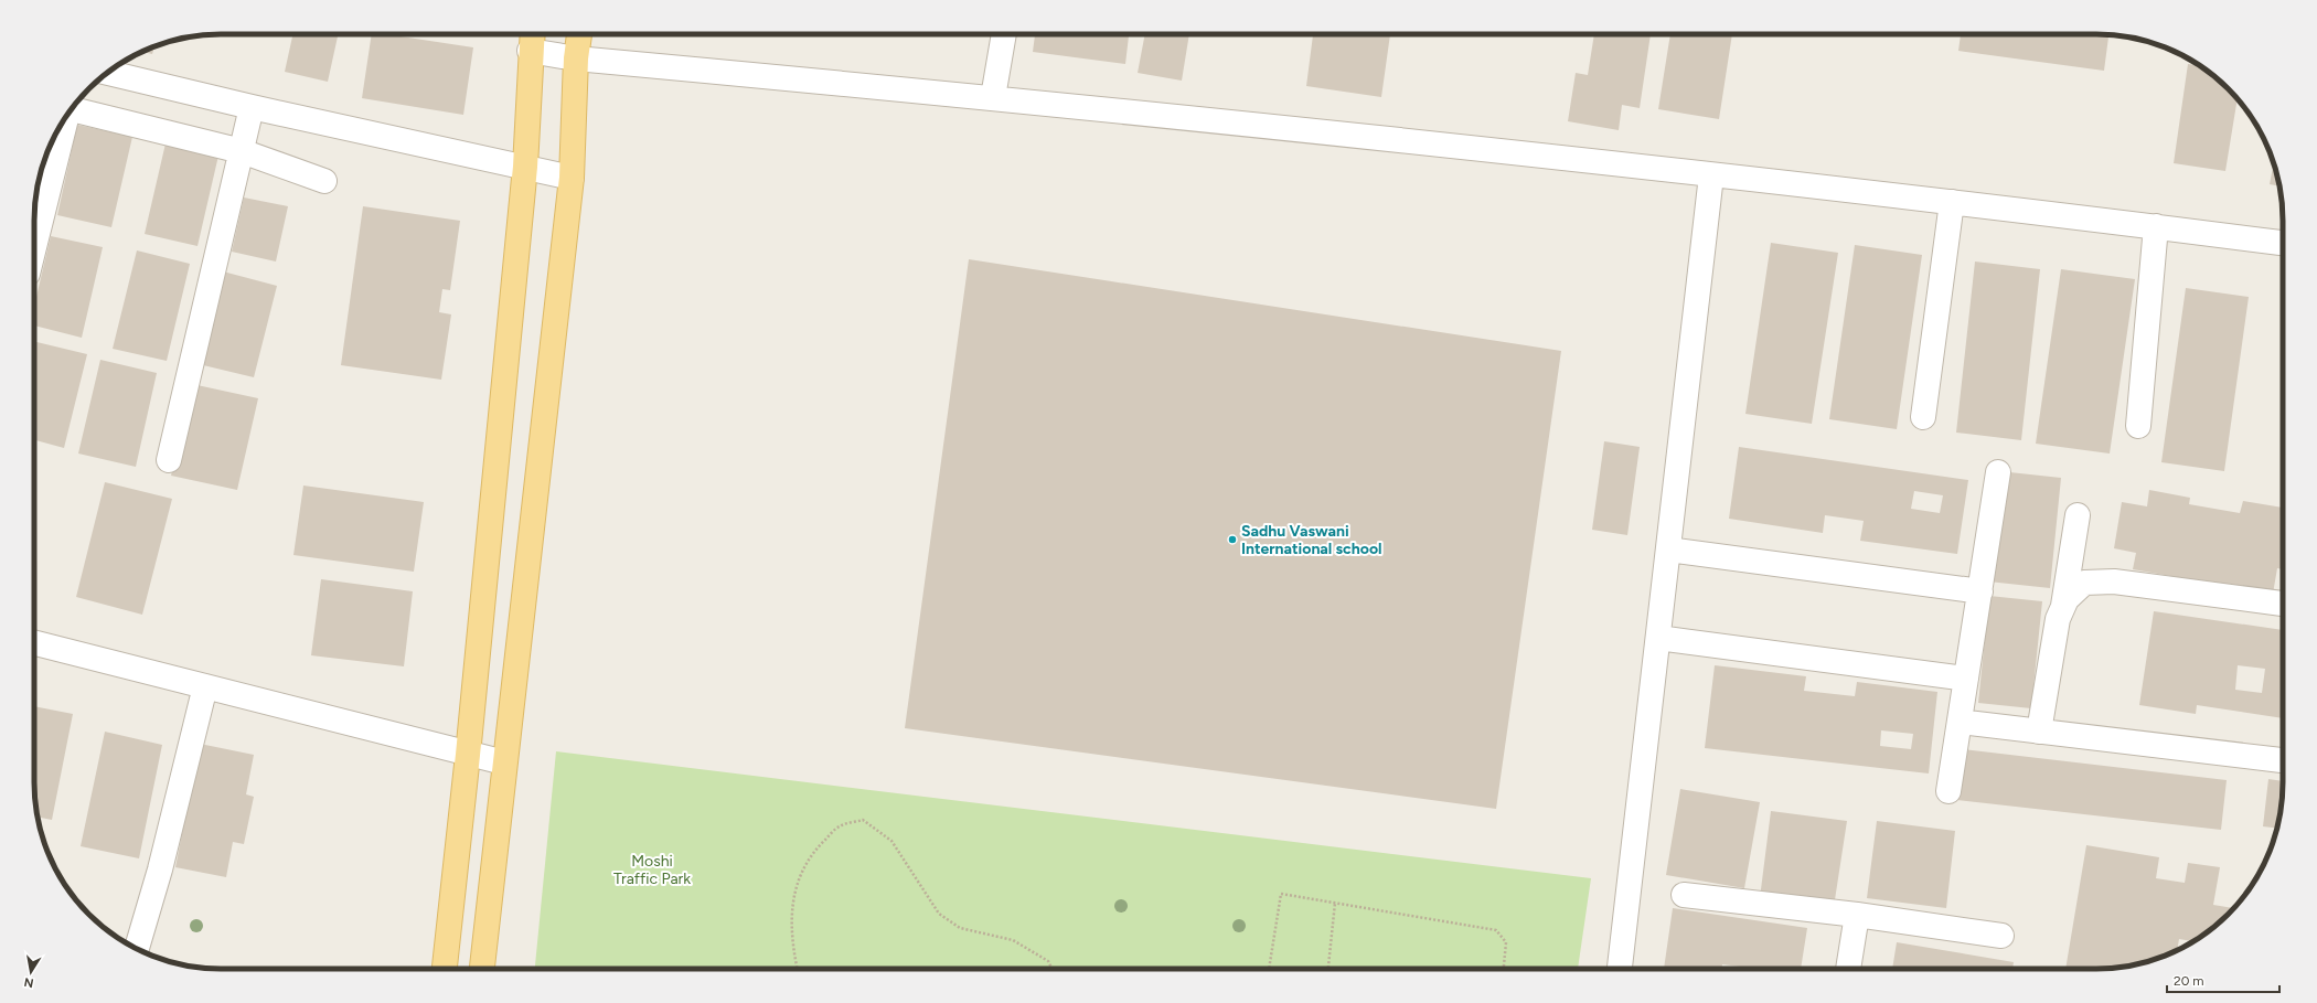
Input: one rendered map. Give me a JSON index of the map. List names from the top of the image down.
{
  "parks": ["Moshi Traffic Park"],
  "places": ["Sadhu Vaswani International school"],
  "scale_bar": "20 m",
  "north": "bottom"
}
